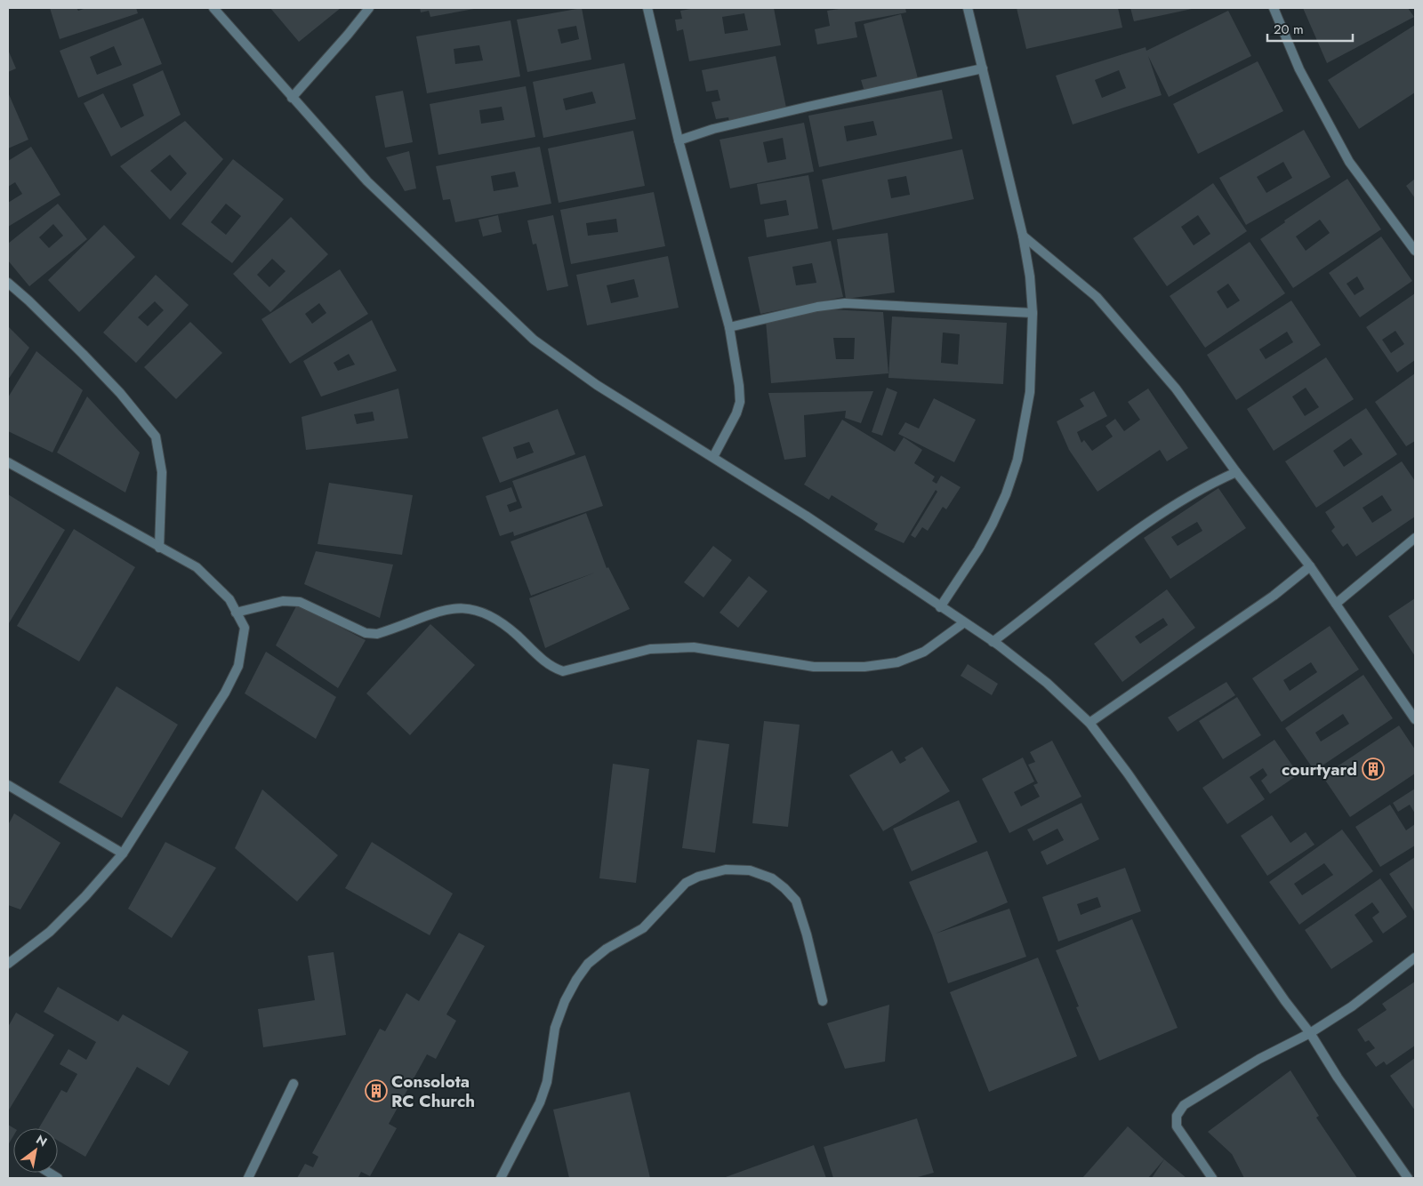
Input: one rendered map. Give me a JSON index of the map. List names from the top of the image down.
{
  "places": {
    "building": ["courtyard", "Consolota RC Church"]
  },
  "scale_bar": "20 m",
  "north": "top right"
}
